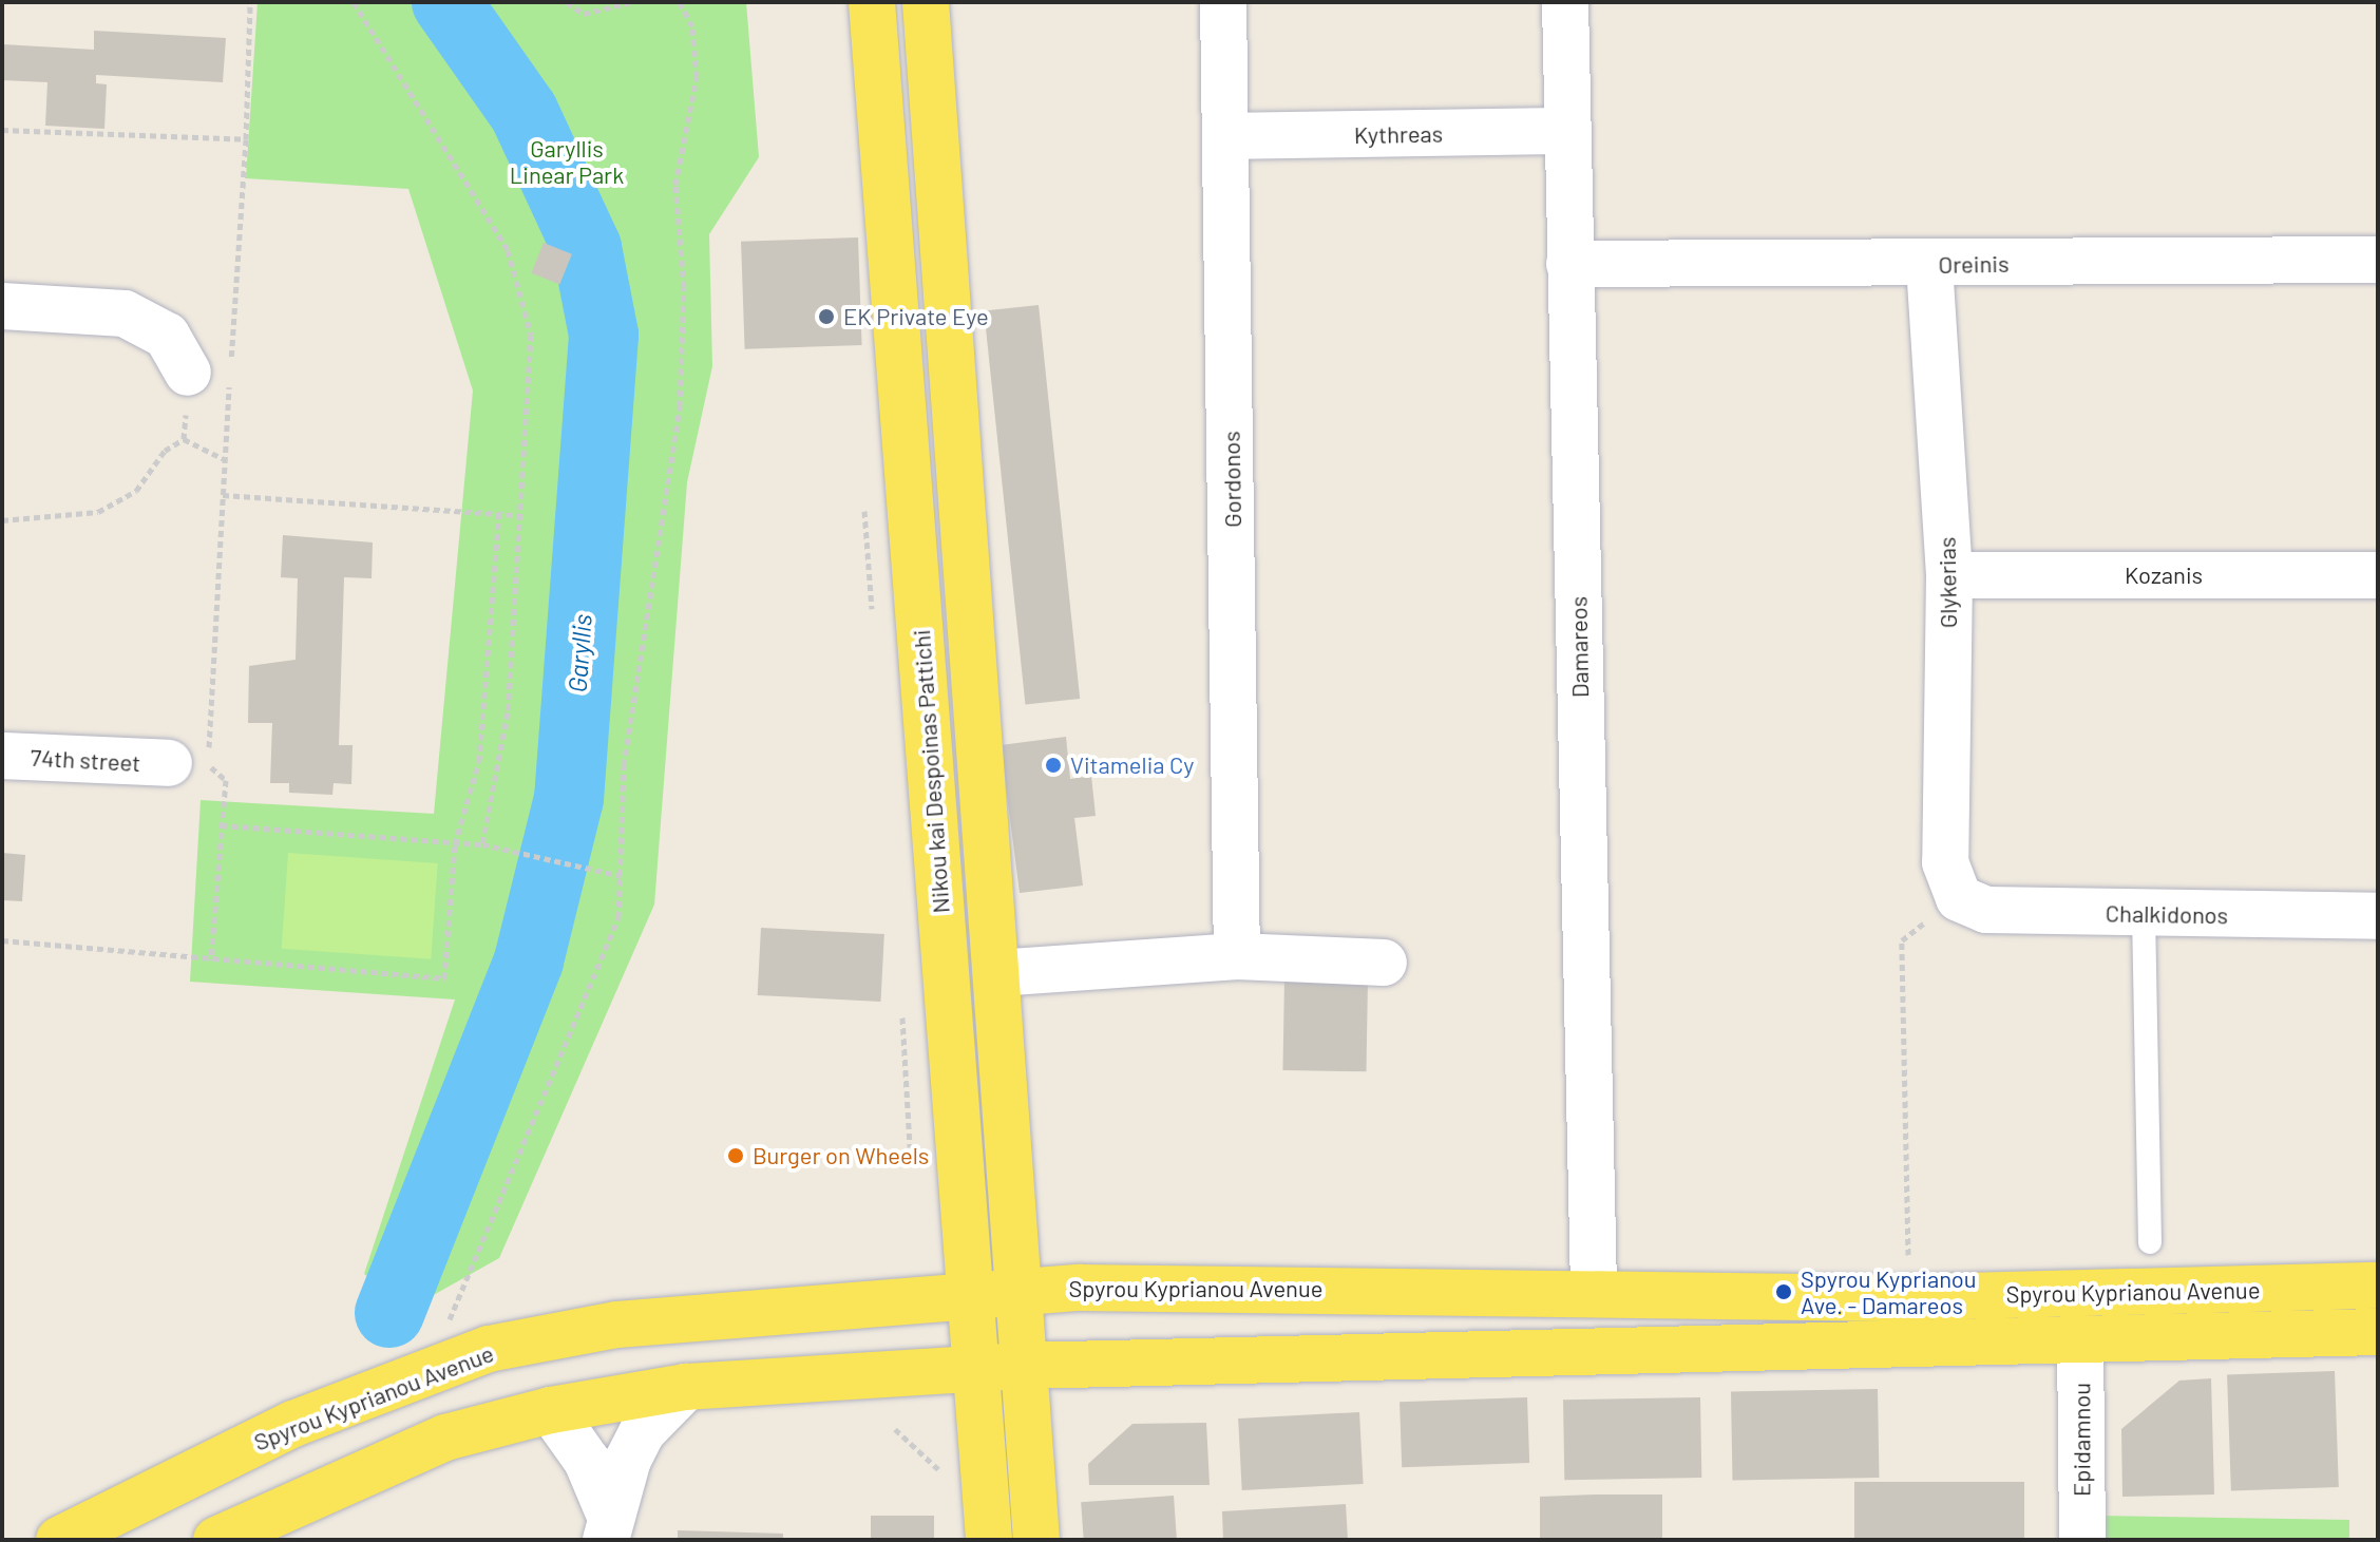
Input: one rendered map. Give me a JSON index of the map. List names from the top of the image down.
{
  "streets": {
    "main road": ["Nikou kai Despoinas Pattichi", "Spyrou Kyprianou Avenue"],
    "street": [
      "Kythreas",
      "Oreinis",
      "Gordonos",
      "Kozanis",
      "Glykerias",
      "Damareos",
      "74th street",
      "Chalkidonos",
      "Epidamnou"
    ]
  },
  "crossings": [
    ["Kythreas", "Gordonos"],
    ["Kythreas", "Damareos"],
    ["Oreinis", "Glykerias"],
    ["Oreinis", "Damareos"],
    ["Kozanis", "Glykerias"],
    ["Glykerias", "Chalkidonos"],
    ["Damareos", "Spyrou Kyprianou Avenue"],
    ["Nikou kai Despoinas Pattichi", "Spyrou Kyprianou Avenue"],
    ["Spyrou Kyprianou Avenue", "Epidamnou"]
  ],
  "water": ["Garyllis"],
  "parks": ["Garyllis Linear Park"],
  "places": [
    "EK Private Eye",
    "Vitamelia Cy",
    "Burger on Wheels",
    "Spyrou Kyprianou Ave. - Damareos"
  ]
}
